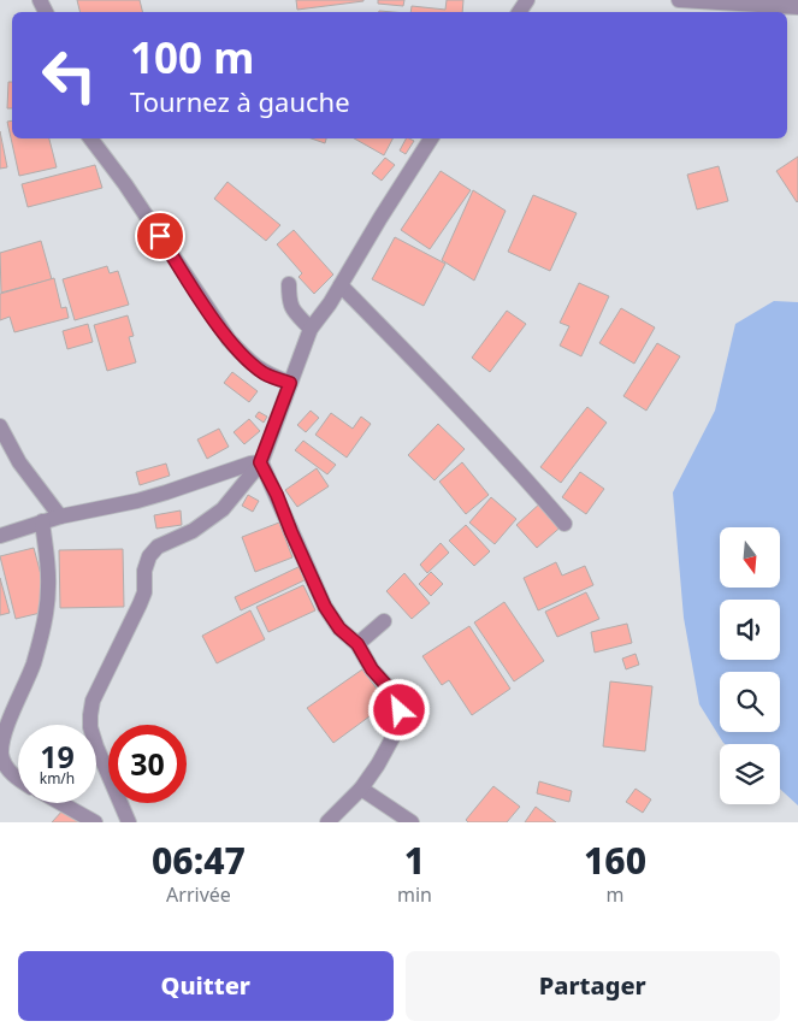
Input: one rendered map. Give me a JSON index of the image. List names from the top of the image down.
{
  "north": "bottom",
  "page": {
    "turn": ["100 m", "Tournez à gauche"],
    "speed": "19 km/h",
    "limit": "30",
    "eta": [
      "06:47",
      "Arrivée",
      "1",
      "min",
      "160",
      "m"
    ],
    "buttons": ["Quitter", "Partager"]
  }
}
